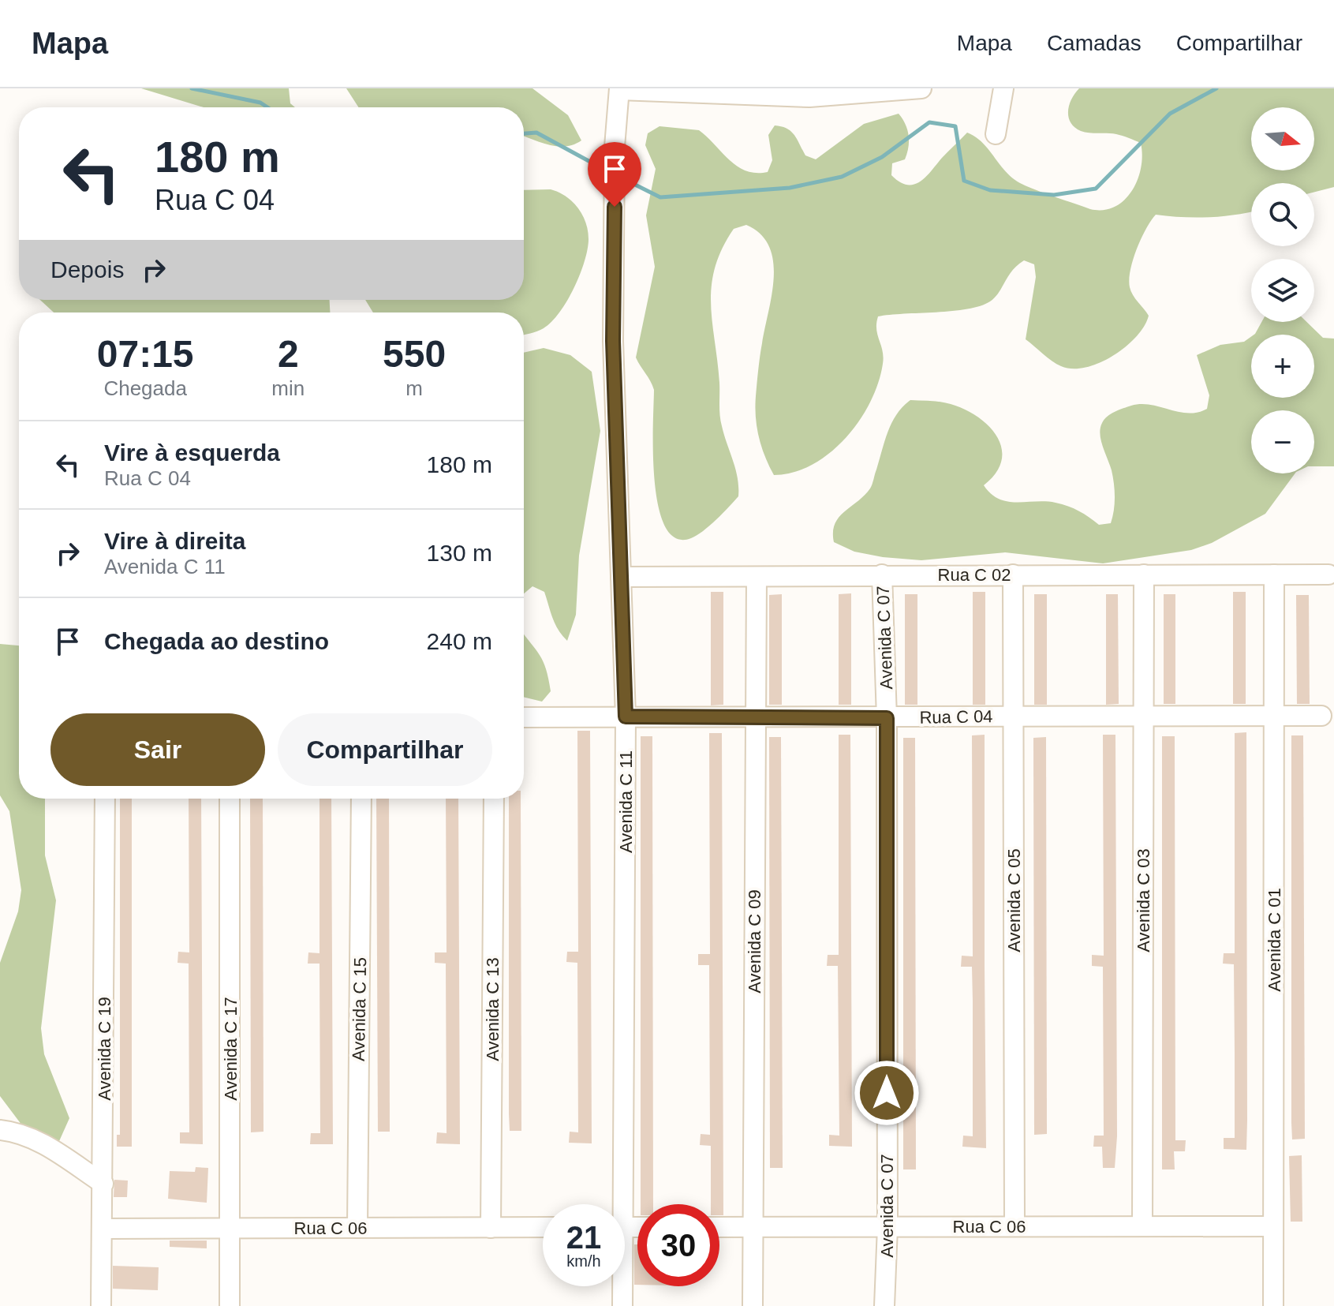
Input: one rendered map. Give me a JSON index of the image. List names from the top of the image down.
{
  "streets": {
    "street": [
      "Rua C 02",
      "Avenida C 07",
      "Rua C 04",
      "Avenida C 11",
      "Avenida C 05",
      "Avenida C 03",
      "Avenida C 01",
      "Avenida C 09",
      "Avenida C 15",
      "Avenida C 13",
      "Avenida C 19",
      "Avenida C 17",
      "Rua C 06"
    ]
  },
  "crossings": [
    ["Rua C 02", "Avenida C 07"],
    ["Rua C 02", "Avenida C 11"],
    ["Rua C 02", "Avenida C 05"],
    ["Rua C 02", "Avenida C 03"],
    ["Rua C 02", "Avenida C 01"],
    ["Rua C 02", "Avenida C 09"],
    ["Avenida C 07", "Rua C 04"],
    ["Avenida C 07", "Rua C 06"],
    ["Rua C 04", "Avenida C 11"],
    ["Rua C 04", "Avenida C 05"],
    ["Rua C 04", "Avenida C 03"],
    ["Rua C 04", "Avenida C 01"],
    ["Rua C 04", "Avenida C 09"],
    ["Avenida C 05", "Rua C 06"],
    ["Avenida C 03", "Rua C 06"],
    ["Avenida C 01", "Rua C 06"],
    ["Avenida C 09", "Rua C 06"],
    ["Avenida C 15", "Rua C 06"],
    ["Avenida C 13", "Rua C 06"],
    ["Avenida C 19", "Rua C 06"],
    ["Avenida C 17", "Rua C 06"]
  ],
  "north": "right",
  "page": {
    "header": "Mapa",
    "nav": ["Mapa", "Camadas", "Compartilhar"],
    "map_buttons": ["+", "−"],
    "turn": ["180 m", "Rua C 04"],
    "then": "Depois",
    "eta": [
      "07:15",
      "Chegada",
      "2",
      "min",
      "550",
      "m"
    ],
    "list": [
      {
        "name": "Vire à esquerda",
        "note": "Rua C 04",
        "value": "180 m"
      },
      {
        "name": "Vire à direita",
        "note": "Avenida C 11",
        "value": "130 m"
      },
      {
        "name": "Chegada ao destino",
        "value": "240 m"
      }
    ],
    "buttons": ["Sair", "Compartilhar"],
    "speed": "21 km/h",
    "limit": "30"
  }
}
